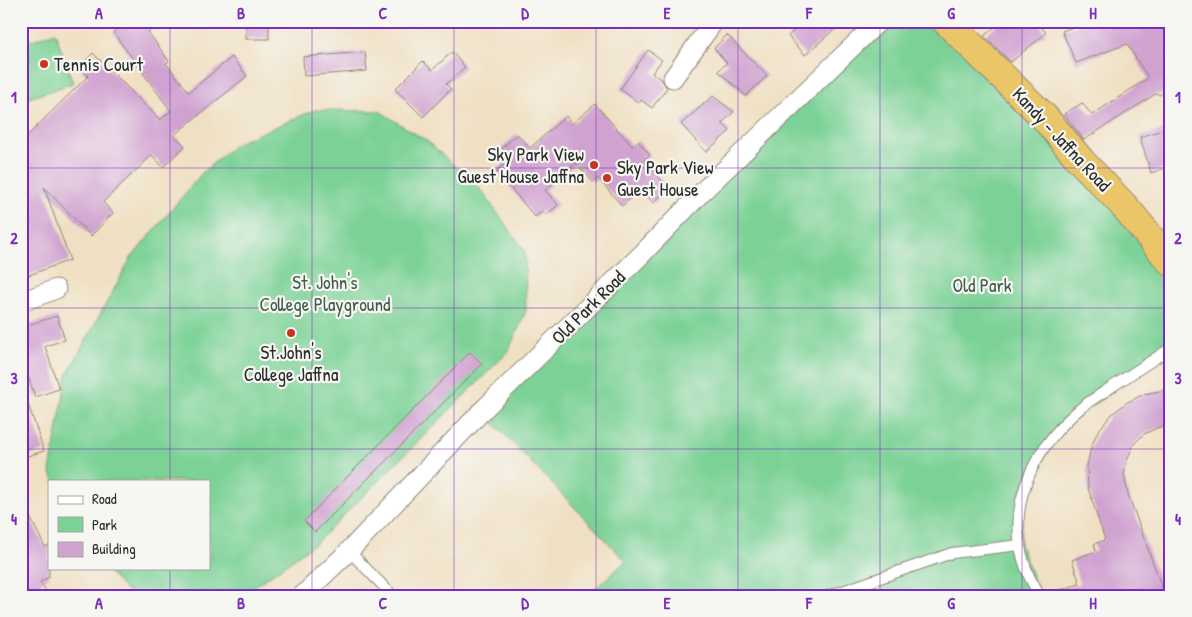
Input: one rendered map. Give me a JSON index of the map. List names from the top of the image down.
{
  "streets": {
    "highway": ["Kandy - Jaffna Road"],
    "street": ["Old Park Road"]
  },
  "parks": ["St. John's College Playground", "Old Park"],
  "places": [
    "Tennis Court",
    "Sky Park View Guest House Jaffna",
    "Sky Park View Guest House",
    "St.John's College Jaffna"
  ],
  "legend": ["Road", "Park", "Building"],
  "grid": {
    "columns": [
      "A",
      "B",
      "C",
      "D",
      "E",
      "F",
      "G",
      "H"
    ],
    "rows": [
      "1",
      "2",
      "3",
      "4"
    ]
  }
}
